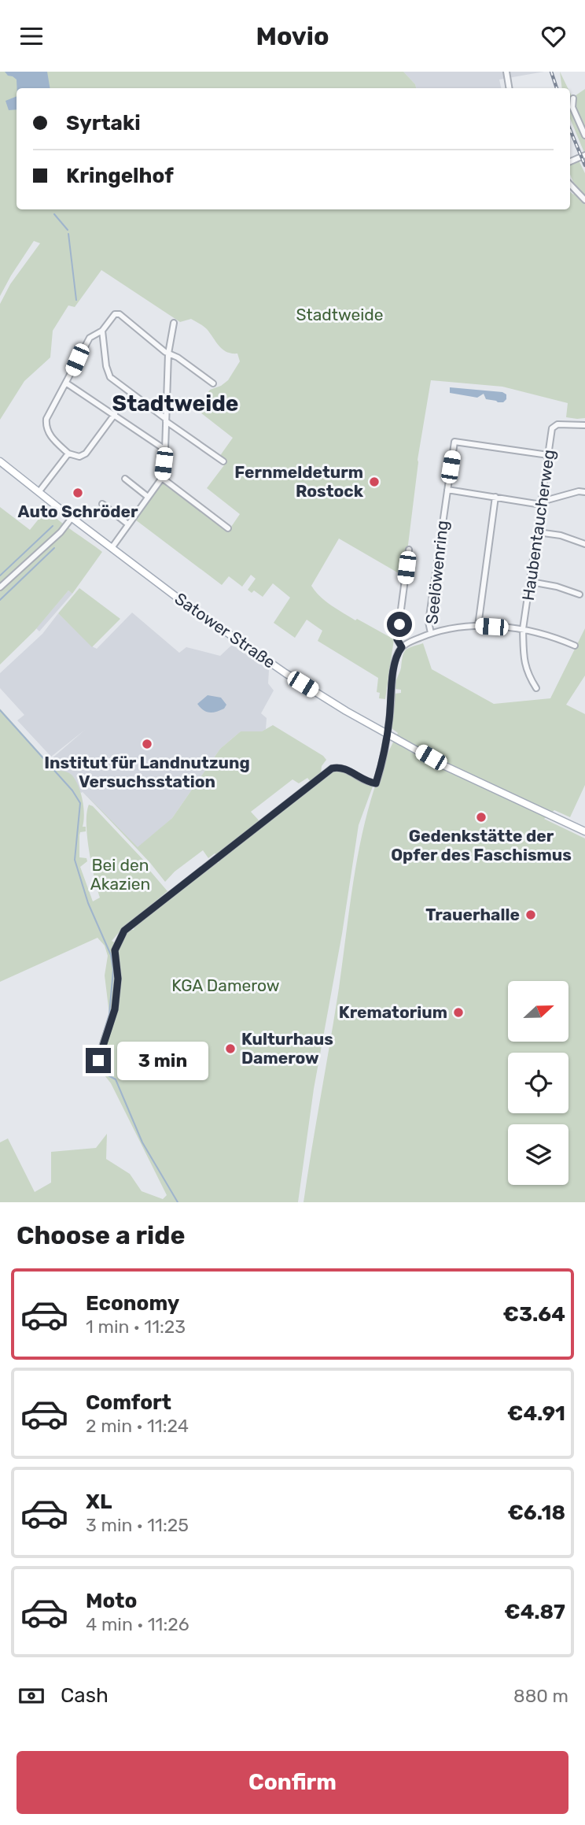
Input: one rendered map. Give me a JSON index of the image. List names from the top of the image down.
{
  "streets": {
    "main road": ["Satower Straße"],
    "street": ["Haubentaucherweg", "Seelöwenring"]
  },
  "crossings": [
    ["Haubentaucherweg", "Seelöwenring"]
  ],
  "districts": ["Stadtweide"],
  "parks": ["Stadtweide", "Bei den Akazien", "KGA Damerow"],
  "places": [
    "Fernmeldeturm Rostock",
    "Auto Schröder",
    "Institut für Landnutzung Versuchsstation",
    "Gedenkstätte der Opfer des Faschismus",
    "Trauerhalle",
    "Krematorium",
    "Kulturhaus Damerow"
  ],
  "north": "right",
  "page": {
    "header": "Movio",
    "banner": ["Syrtaki", "Kringelhof"],
    "bubble": "3 min",
    "heading": "Choose a ride",
    "list": [
      {
        "name": "Economy",
        "note": "1 min · 11:23",
        "value": "€3.64"
      },
      {
        "name": "Comfort",
        "note": "2 min · 11:24",
        "value": "€4.91"
      },
      {
        "name": "XL",
        "note": "3 min · 11:25",
        "value": "€6.18"
      },
      {
        "name": "Moto",
        "note": "4 min · 11:26",
        "value": "€4.87"
      }
    ],
    "pay": ["Cash", "880 m"],
    "buttons": "Confirm"
  }
}
